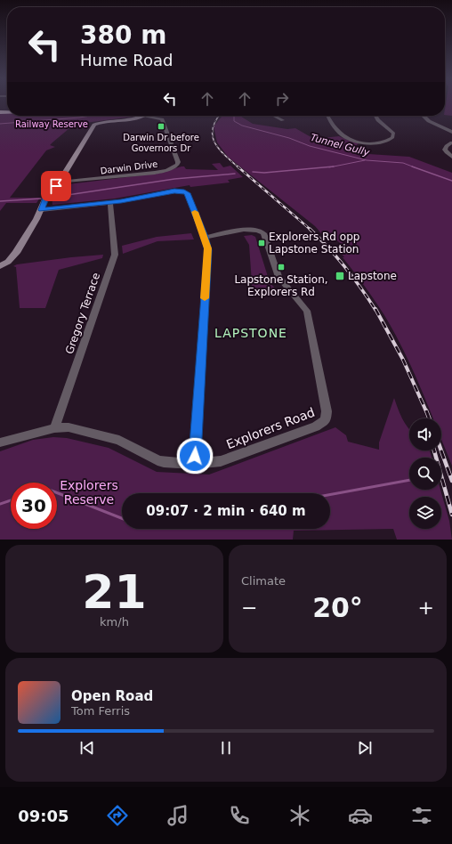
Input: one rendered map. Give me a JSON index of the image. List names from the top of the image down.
{
  "streets": {
    "street": ["Darwin Drive", "Gregory Terrace", "Explorers Road"]
  },
  "crossings": [
    ["Gregory Terrace", "Explorers Road"]
  ],
  "districts": ["LAPSTONE"],
  "water": ["Tunnel Gully"],
  "parks": ["Railway Reserve", "Explorers Reserve"],
  "places": {
    "transit": [
      "Darwin Dr before Governors Dr",
      "Explorers Rd opp Lapstone Station",
      "Lapstone Station, Explorers Rd",
      "Lapstone"
    ]
  },
  "page": {
    "turn": ["380 m", "Hume Road"],
    "limit": "30",
    "trip": "09:07 · 2 min · 640 m",
    "tile": [
      ["21", "km/h"],
      "Climate"
    ],
    "heat": ["−", "20°", "+"],
    "song": ["Open Road", "Tom Ferris"],
    "tabs": "09:05"
  }
}
